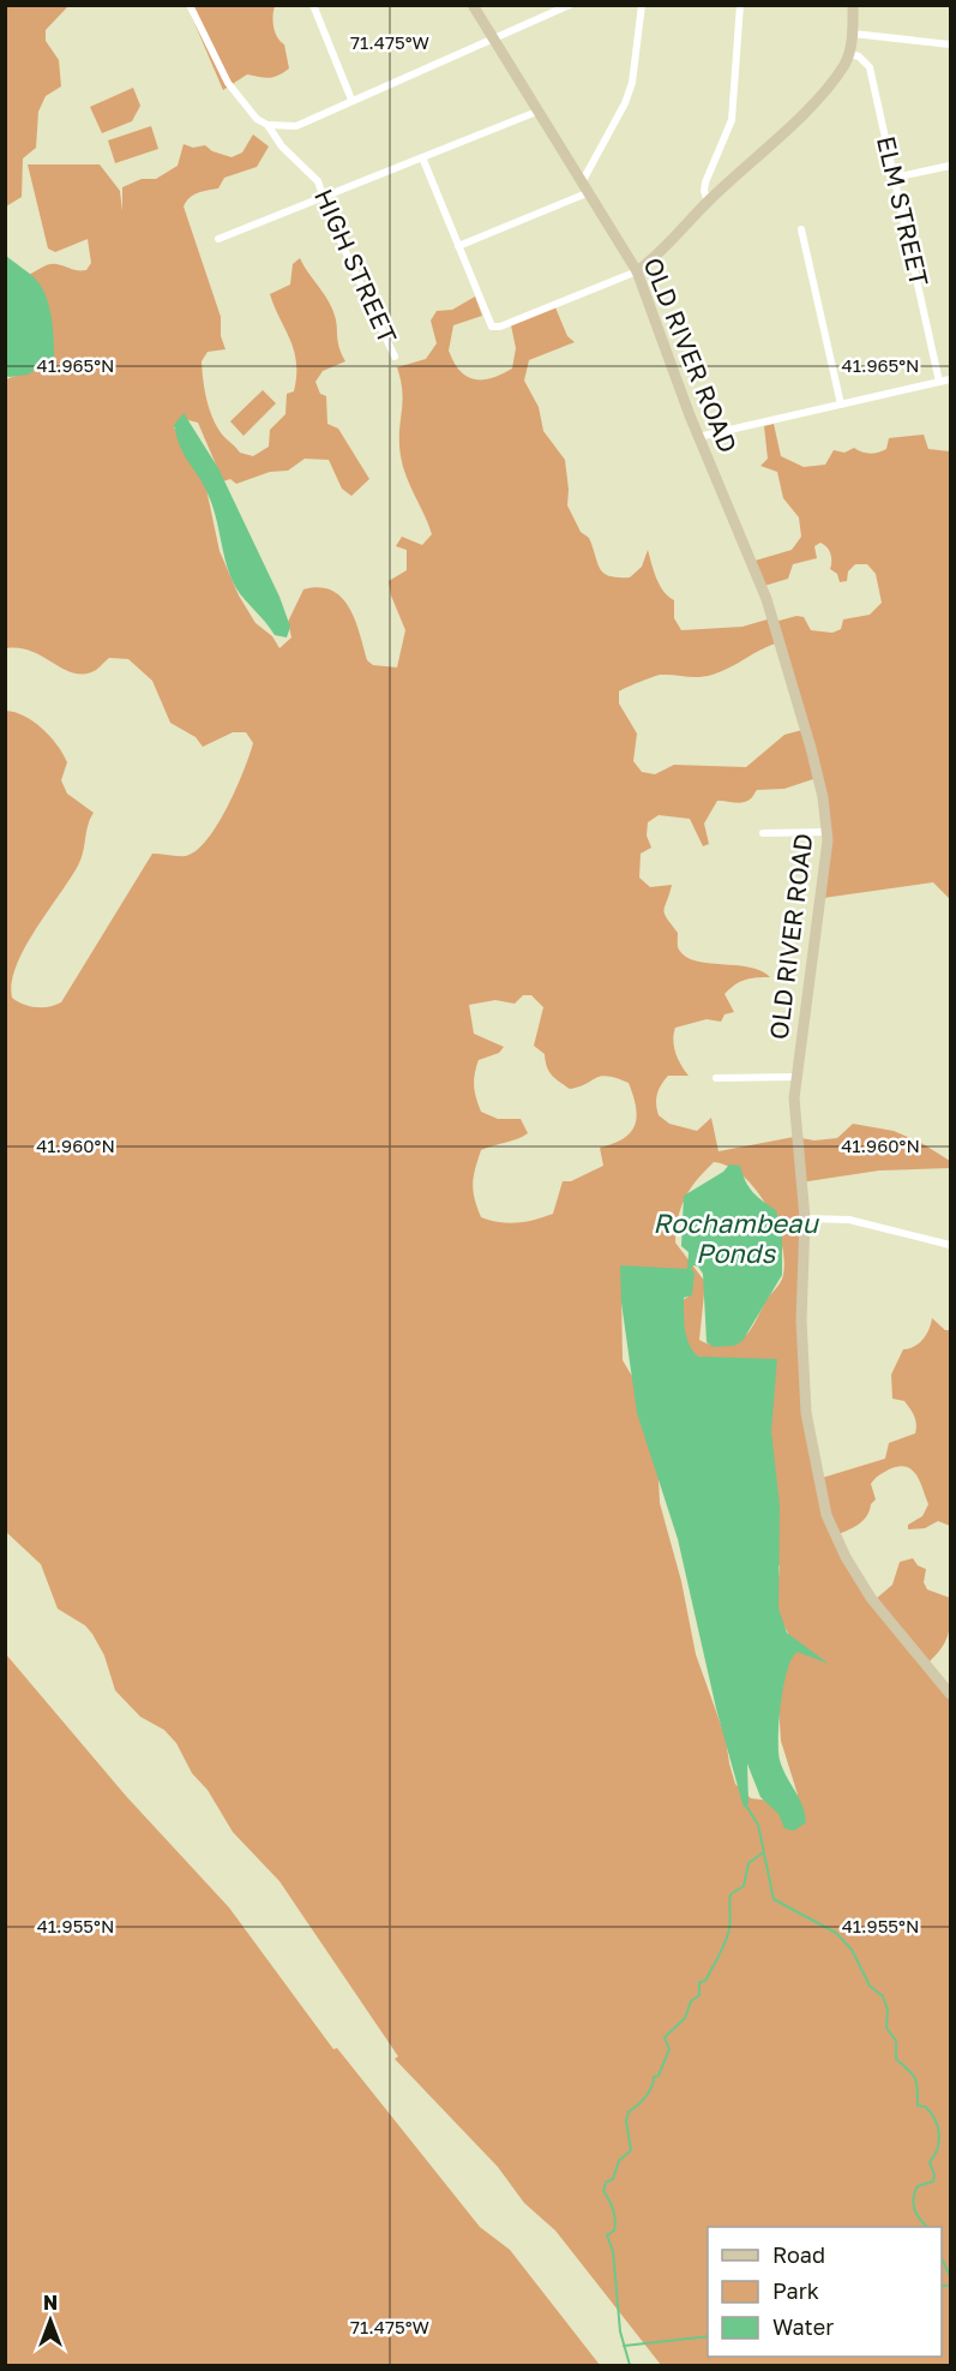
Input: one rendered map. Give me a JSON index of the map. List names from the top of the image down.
{
  "streets": {
    "main road": ["OLD RIVER ROAD"],
    "street": ["ELM STREET", "HIGH STREET"]
  },
  "water": ["Rochambeau Ponds"],
  "legend": ["Road", "Park", "Water"],
  "north": "top",
  "coordinates": [
    "71.475°W",
    "41.965°N",
    "41.960°N",
    "41.955°N"
  ]
}
